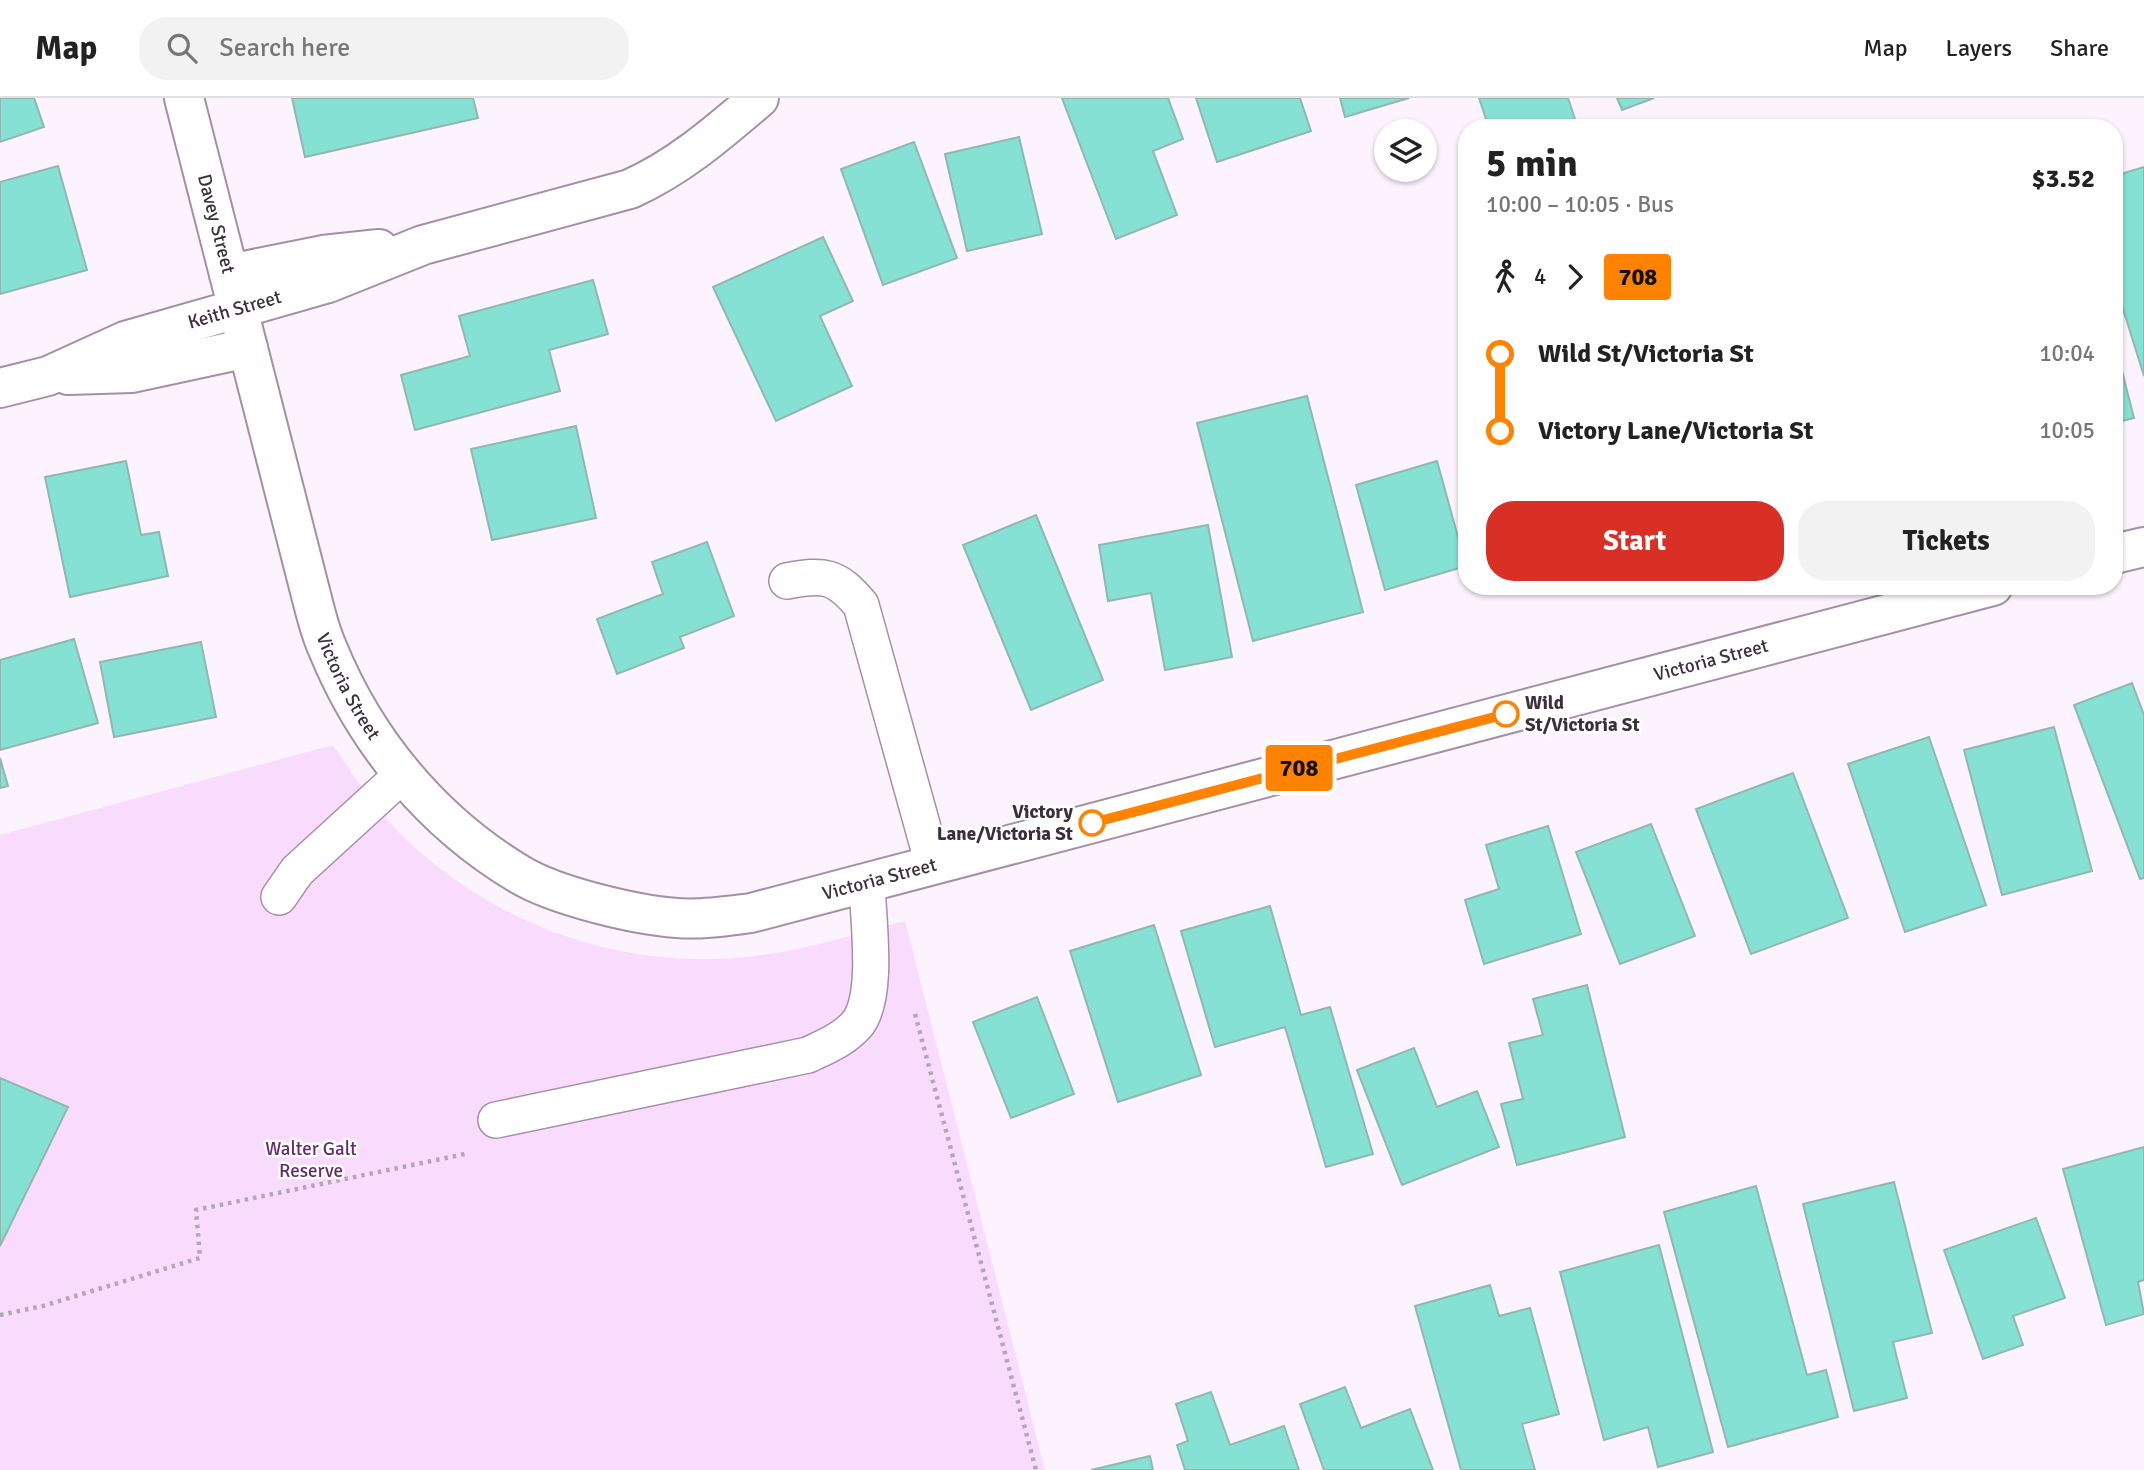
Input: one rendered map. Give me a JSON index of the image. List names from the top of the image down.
{
  "streets": {
    "street": ["Davey Street", "Keith Street", "Victoria Street"]
  },
  "crossings": [
    ["Davey Street", "Keith Street"],
    ["Davey Street", "Victoria Street"],
    ["Keith Street", "Victoria Street"]
  ],
  "parks": ["Walter Galt Reserve"],
  "places": ["Wild St/Victoria St", "Victory Lane/Victoria St"],
  "lines": ["bus line 708"],
  "page": {
    "header": "Map",
    "search": "Search here",
    "nav": ["Map", "Layers", "Share"],
    "on_map": "708",
    "heading": ["5 min", "10:00 – 10:05 · Bus", "$3.52"],
    "legs": ["4", "708"],
    "list": [
      {
        "name": "Wild St/Victoria St",
        "value": "10:04"
      },
      {
        "name": "Victory Lane/Victoria St",
        "value": "10:05"
      }
    ],
    "buttons": ["Start", "Tickets"]
  }
}
